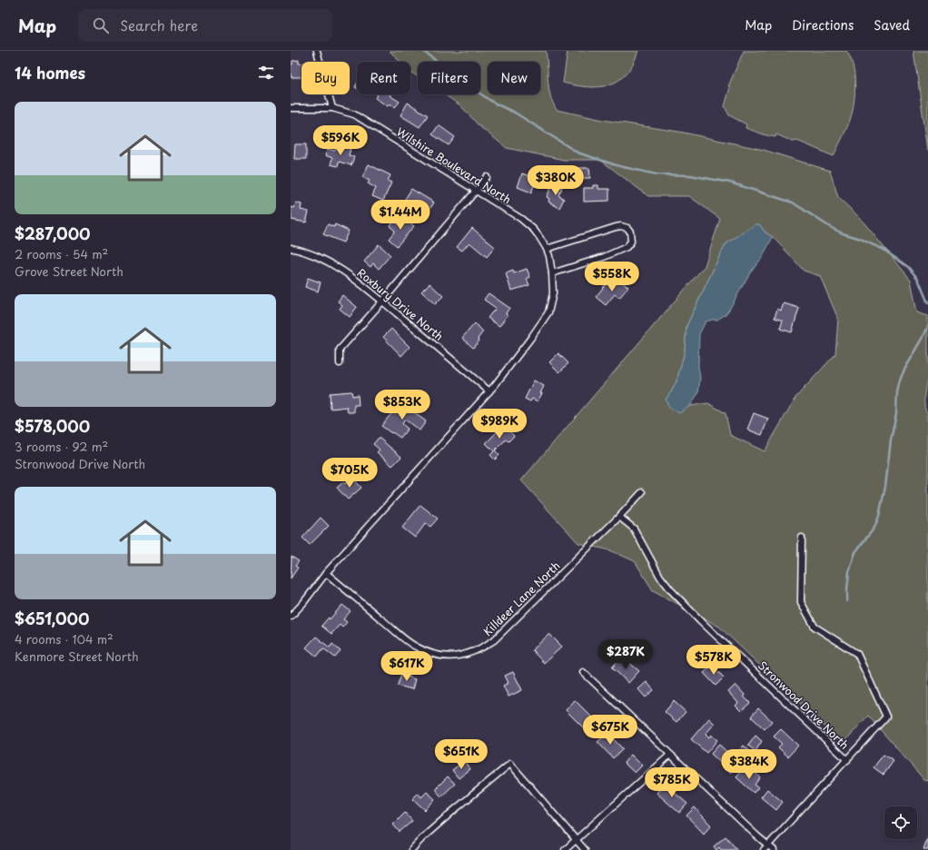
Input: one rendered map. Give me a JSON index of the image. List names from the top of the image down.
{
  "streets": {
    "street": [
      "Wilshire Boulevard North",
      "Roxbury Drive North",
      "Killdeer Lane North",
      "Stronwood Drive North"
    ]
  },
  "crossings": [
    ["Wilshire Boulevard North", "Roxbury Drive North"],
    ["Wilshire Boulevard North", "Killdeer Lane North"],
    ["Killdeer Lane North", "Stronwood Drive North"]
  ],
  "page": {
    "header": "Map",
    "search": "Search here",
    "nav": ["Map", "Directions", "Saved"],
    "heading": "14 homes",
    "chip": [
      "Buy",
      "Rent",
      "Filters",
      "New"
    ],
    "list": [
      {
        "name": "$287,000",
        "note": "2 rooms · 54 m² · Grove Street North"
      },
      {
        "name": "$578,000",
        "note": "3 rooms · 92 m² · Stronwood Drive North"
      },
      {
        "name": "$651,000",
        "note": "4 rooms · 104 m² · Kenmore Street North"
      }
    ],
    "price": [
      "$596K",
      "$380K",
      "$1.44M",
      "$558K",
      "$853K",
      "$989K",
      "$705K",
      "$287K",
      "$578K",
      "$617K",
      "$675K",
      "$651K",
      "$384K",
      "$785K"
    ]
  }
}
